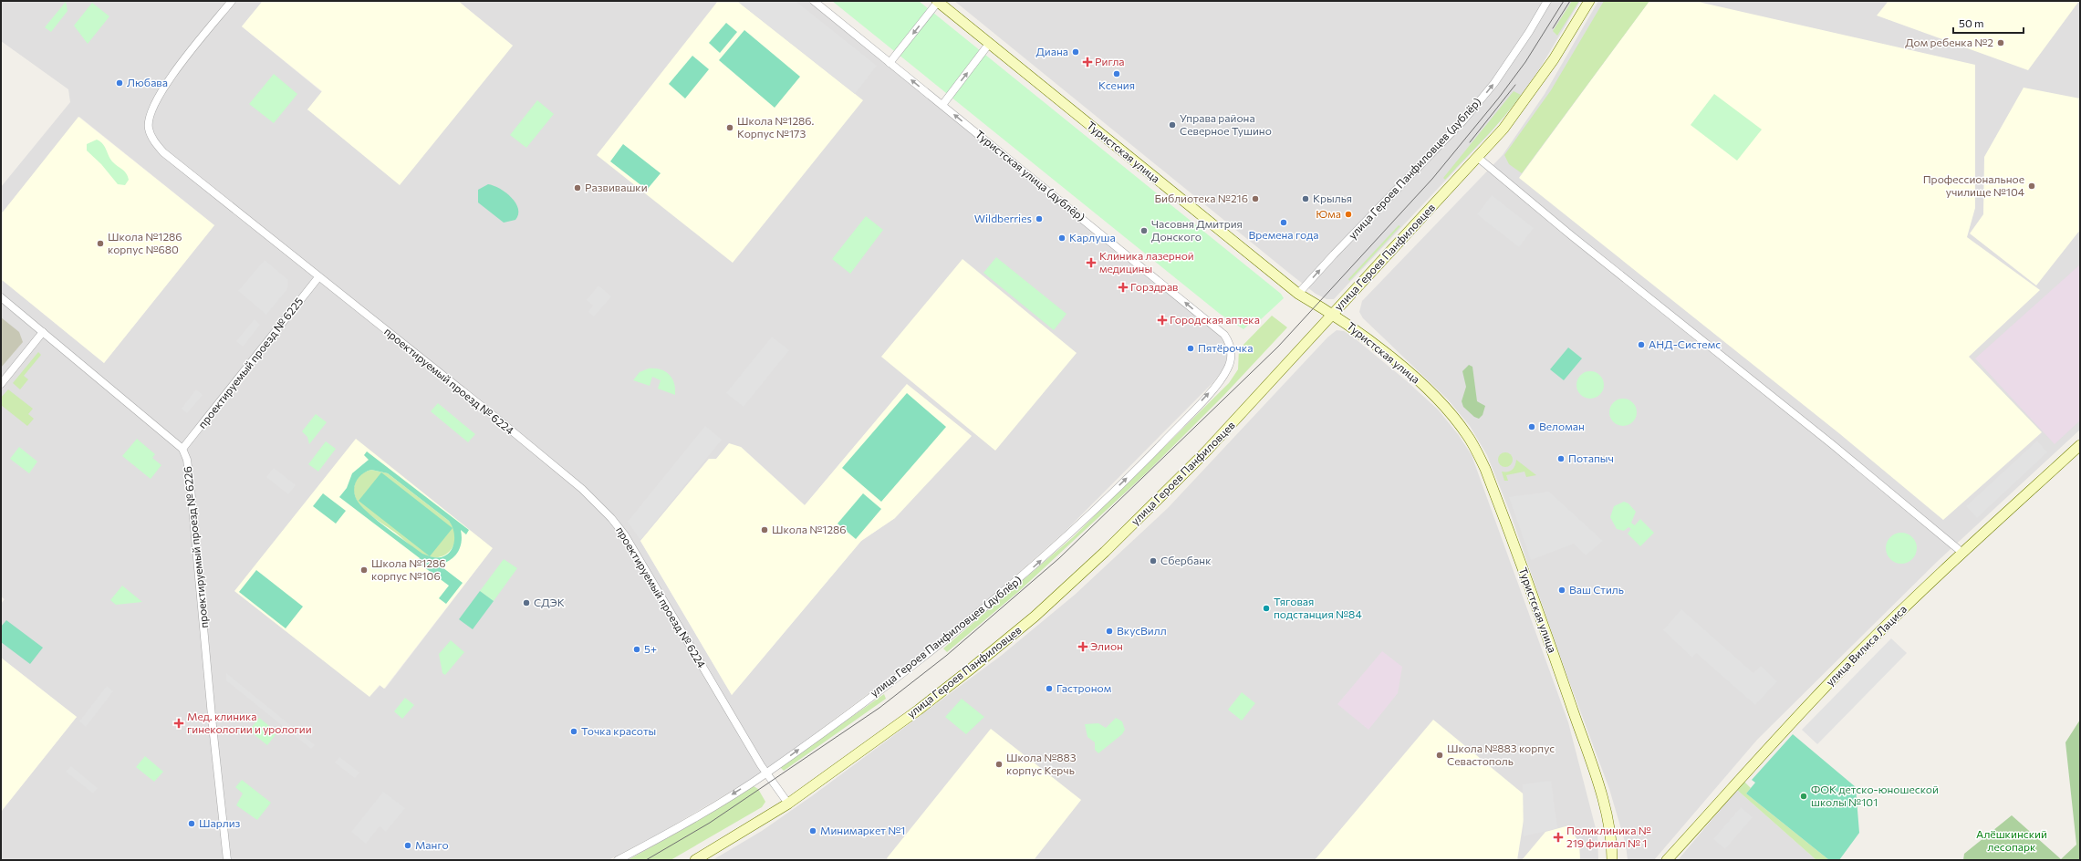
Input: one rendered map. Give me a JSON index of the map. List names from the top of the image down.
{
  "streets": {
    "main road": ["Туристская улица", "улица Героев Панфиловцев", "улица Вилиса Лациса"],
    "street": [
      "улица Героев Панфиловцев (дублёр)",
      "Туристская улица (дублёр)",
      "проектируемый проезд № 6225",
      "проектируемый проезд № 6224",
      "проектируемый проезд № 6226"
    ]
  },
  "crossings": [
    ["Туристская улица", "улица Героев Панфиловцев (дублёр)"],
    ["Туристская улица", "улица Героев Панфиловцев"],
    ["улица Героев Панфиловцев (дублёр)", "Туристская улица (дублёр)"],
    ["улица Героев Панфиловцев (дублёр)", "проектируемый проезд № 6224"],
    ["улица Героев Панфиловцев", "проектируемый проезд № 6224"],
    ["проектируемый проезд № 6225", "проектируемый проезд № 6224"],
    ["проектируемый проезд № 6225", "проектируемый проезд № 6226"]
  ],
  "one_way": ["Туристская улица (дублёр)"],
  "parks": ["Алёшкинский лесопарк"],
  "places": {
    "other": [
      "Дом ребенка №2",
      "Диана",
      "Ксения",
      "Любава",
      "Управа района Северное Тушино",
      "Школа №1286. Корпус №173",
      "Профессиональное училище №104",
      "Развивашки",
      "Библиотека №216",
      "Крылья",
      "Юма",
      "Wildberries",
      "Времена года",
      "Часовня Дмитрия Донского",
      "Карлуша",
      "Школа №1286 корпус №680",
      "АНД-Системс",
      "Пятёрочка",
      "Веломан",
      "Потапыч",
      "Школа №1286",
      "Сбербанк",
      "Школа №1286 корпус №106",
      "Ваш Стиль",
      "СДЭК",
      "Тяговая подстанция №84",
      "ВкусВилл",
      "5+",
      "Гастроном",
      "Точка красоты",
      "Школа №883 корпус Севастополь",
      "Школа №883 корпус Керчь",
      "ФОК детско-юношеской школы №101",
      "Шарлиз",
      "Минимаркет №1",
      "Манго"
    ],
    "health": [
      "Ригла",
      "Клиника лазерной медицины",
      "Горздрав",
      "Городская аптека",
      "Элион",
      "Мед. клиника гинекологии и урологии",
      "Поликлиника № 219 филиал № 1"
    ]
  },
  "scale_bar": "50 m"
}
